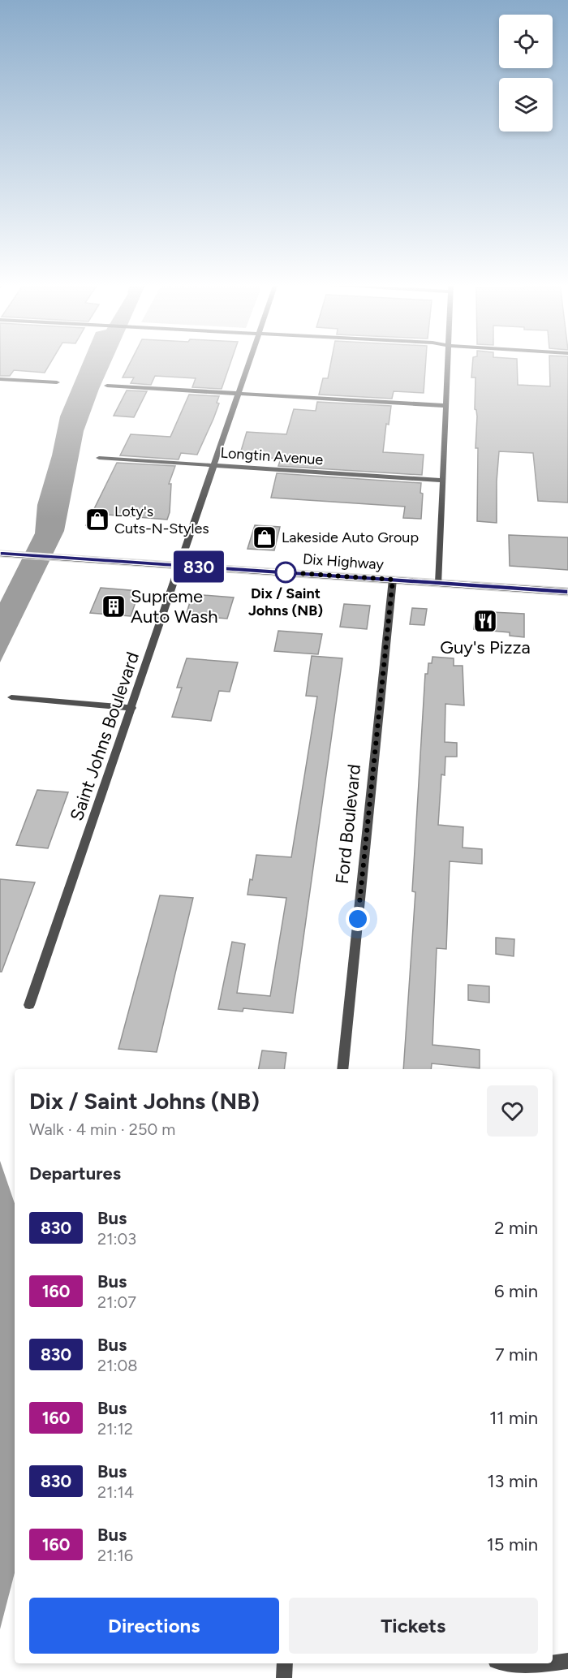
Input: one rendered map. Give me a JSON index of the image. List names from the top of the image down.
{
  "streets": {
    "main road": ["Dix Highway"],
    "street": ["Longtin Avenue", "Saint Johns Boulevard", "Ford Boulevard"]
  },
  "crossings": [
    ["Longtin Avenue", "Saint Johns Boulevard"],
    ["Dix Highway", "Saint Johns Boulevard"],
    ["Dix Highway", "Ford Boulevard"]
  ],
  "places": {
    "shop": ["Loty's Cuts-N-Styles", "Lakeside Auto Group"],
    "other": ["Dix / Saint Johns (NB)"],
    "building": ["Supreme Auto Wash"],
    "restaurant": ["Guy's Pizza"]
  },
  "lines": ["bus line 830"],
  "page": {
    "on_map": "830",
    "heading": [
      ["Dix / Saint Johns (NB)", "Walk · 4 min · 250 m"],
      "Departures"
    ],
    "list": [
      {
        "mark": "830",
        "name": "Bus",
        "note": "21:03",
        "value": "2 min"
      },
      {
        "mark": "160",
        "name": "Bus",
        "note": "21:07",
        "value": "6 min"
      },
      {
        "mark": "830",
        "name": "Bus",
        "note": "21:08",
        "value": "7 min"
      },
      {
        "mark": "160",
        "name": "Bus",
        "note": "21:12",
        "value": "11 min"
      },
      {
        "mark": "830",
        "name": "Bus",
        "note": "21:14",
        "value": "13 min"
      },
      {
        "mark": "160",
        "name": "Bus",
        "note": "21:16",
        "value": "15 min"
      }
    ],
    "buttons": ["Directions", "Tickets"]
  }
}
